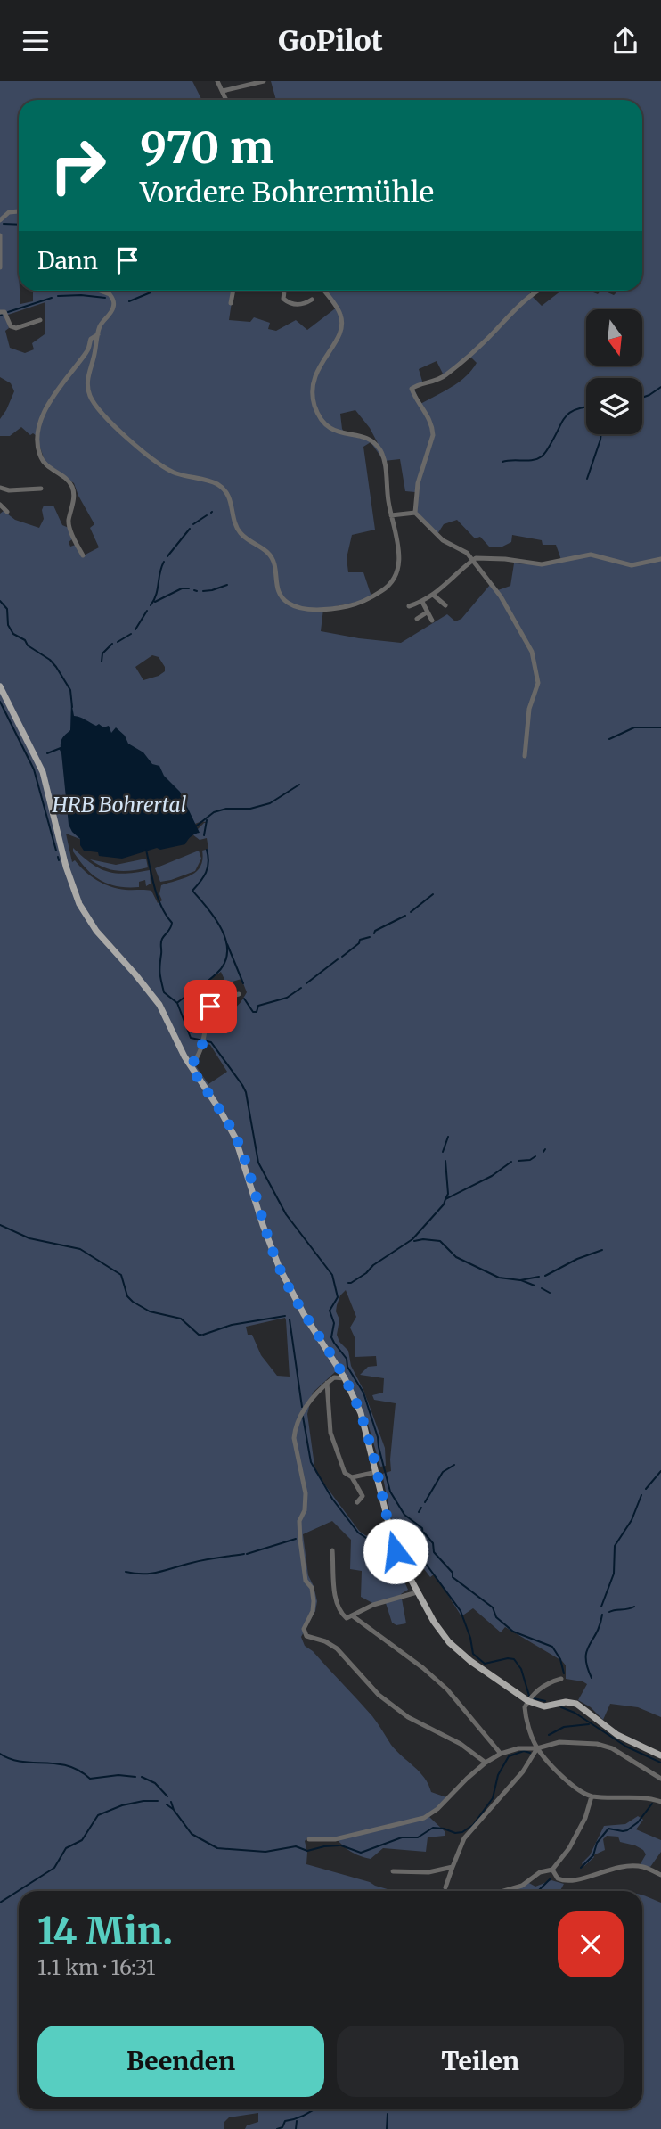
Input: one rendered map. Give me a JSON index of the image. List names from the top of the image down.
{
  "water": ["HRB Bohrertal"],
  "north": "bottom",
  "page": {
    "header": "GoPilot",
    "turn": ["970 m", "Vordere Bohrermühle"],
    "then": "Dann",
    "heading": ["14 Min.", "1.1 km · 16:31"],
    "buttons": ["Beenden", "Teilen"]
  }
}
